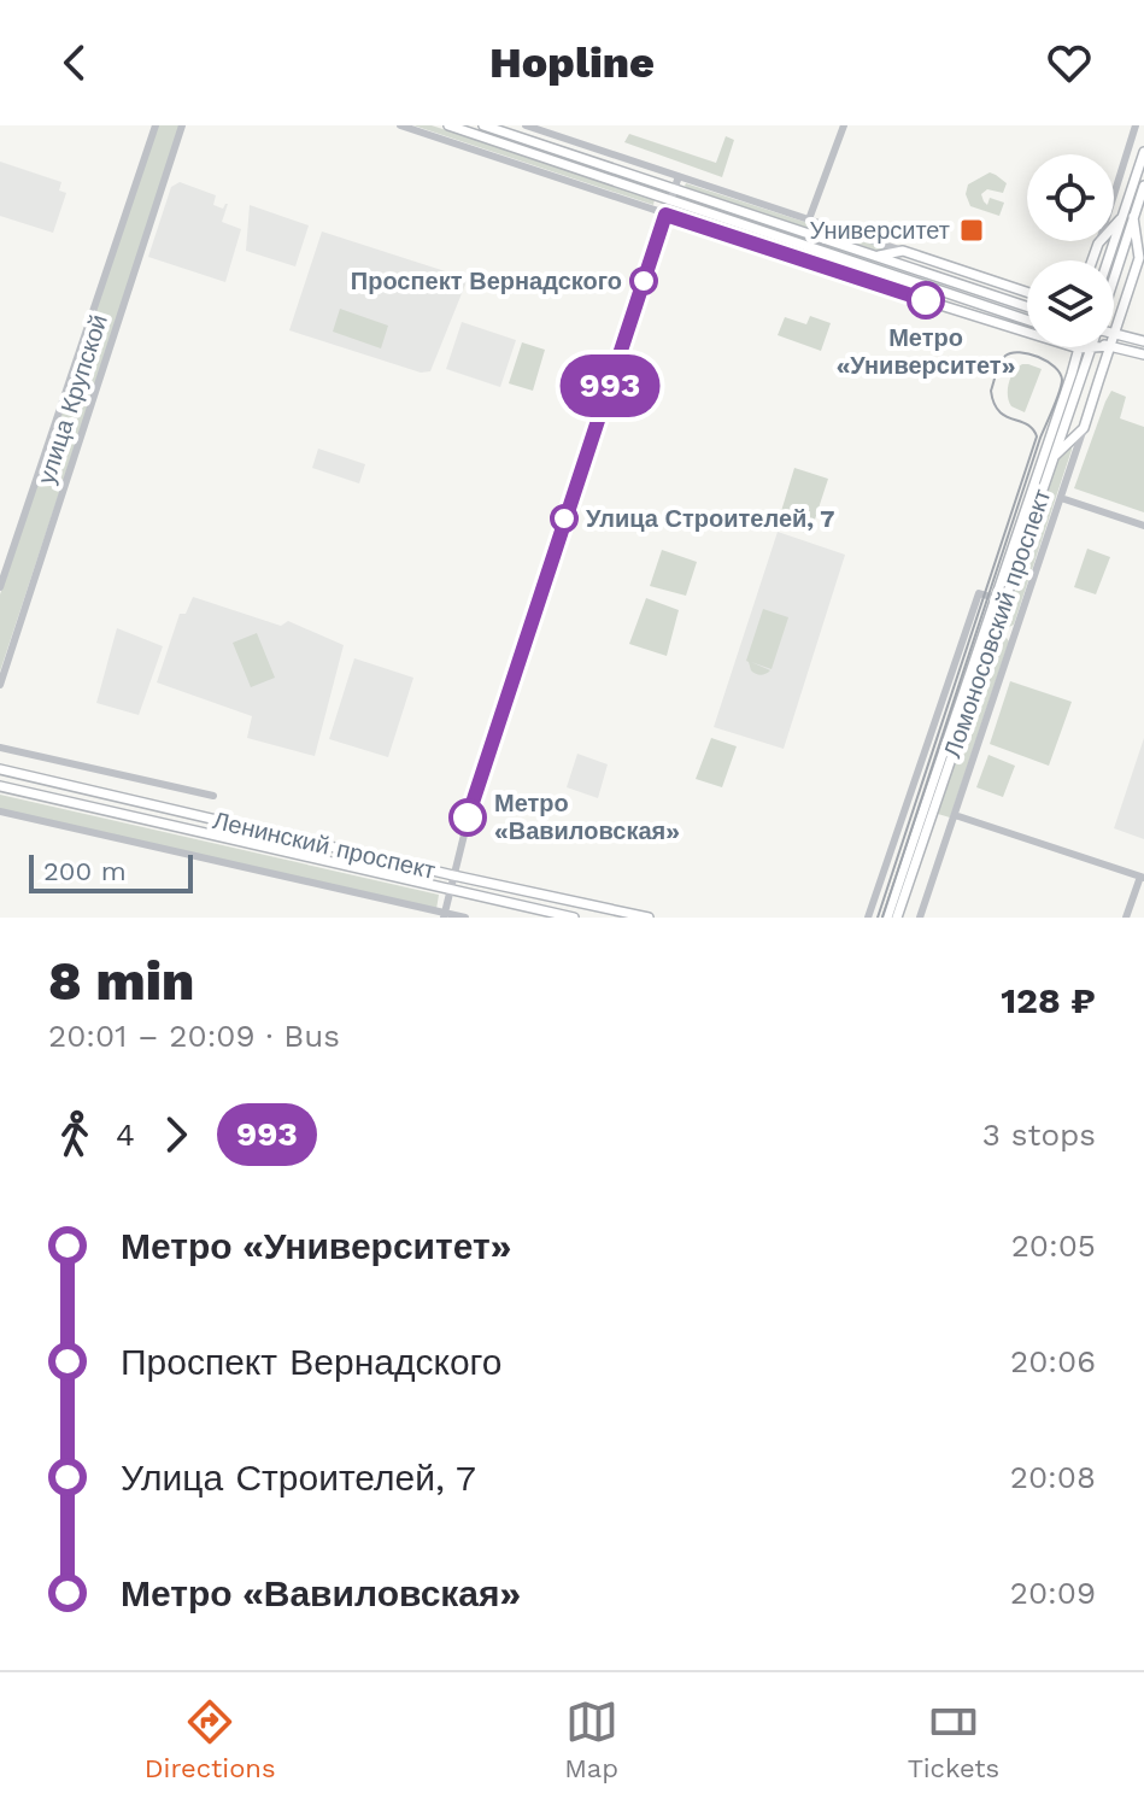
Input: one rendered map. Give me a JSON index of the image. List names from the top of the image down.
{
  "streets": {
    "main road": ["Ломоносовский проспект", "Ленинский проспект"],
    "street": ["улица Крупской"]
  },
  "places": {
    "transit": ["Университет"],
    "other": [
      "Проспект Вернадского",
      "Метро «Университет»",
      "Улица Строителей, 7",
      "Метро «Вавиловская»"
    ]
  },
  "lines": ["bus line 993"],
  "scale_bar": "200 m",
  "page": {
    "header": "Hopline",
    "on_map": "993",
    "scale": "200 m",
    "heading": ["8 min", "20:01 – 20:09 · Bus", "128 ₽"],
    "legs": ["4", "993", "3 stops"],
    "list": [
      {
        "name": "Метро «Университет»",
        "value": "20:05"
      },
      {
        "name": "Проспект Вернадского",
        "value": "20:06"
      },
      {
        "name": "Улица Строителей, 7",
        "value": "20:08"
      },
      {
        "name": "Метро «Вавиловская»",
        "value": "20:09"
      }
    ],
    "tabs": ["Directions", "Map", "Tickets"]
  }
}
